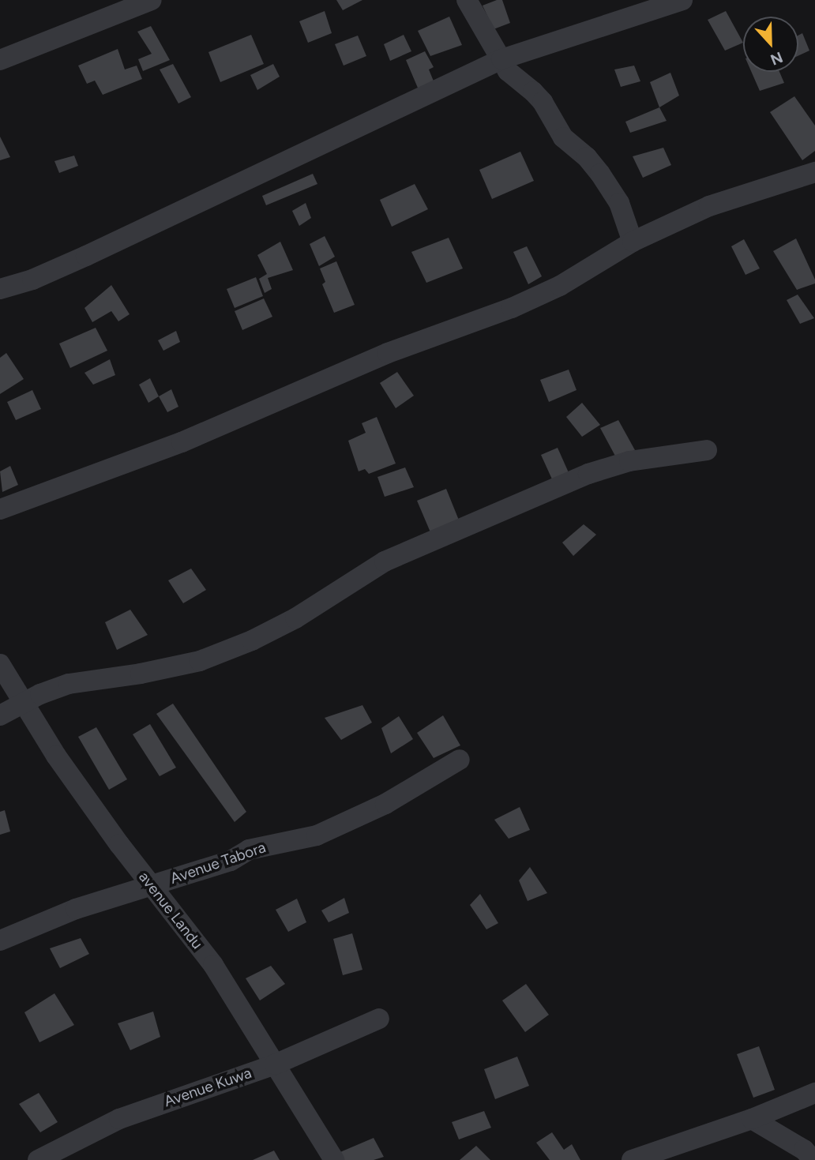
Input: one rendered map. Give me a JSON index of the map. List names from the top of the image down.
{
  "streets": {
    "street": ["Avenue Tabora", "avenue Landu", "Avenue Kuwa"]
  },
  "crossings": [
    ["Avenue Tabora", "avenue Landu"],
    ["avenue Landu", "Avenue Kuwa"]
  ],
  "north": "bottom"
}
